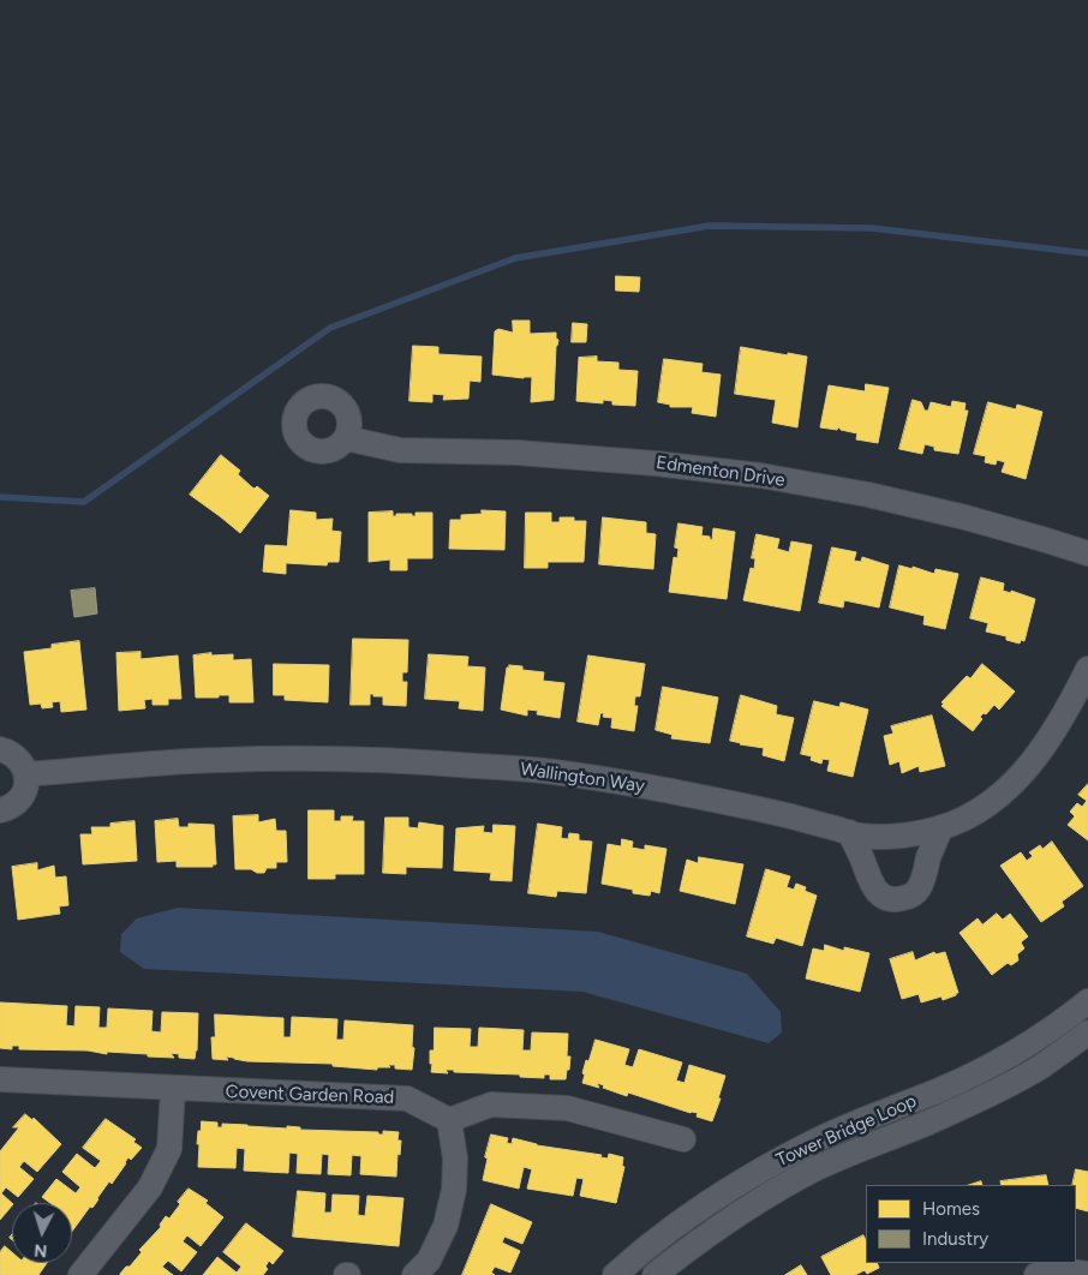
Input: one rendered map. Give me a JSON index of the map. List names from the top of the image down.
{
  "streets": {
    "street": [
      "Edmenton Drive",
      "Wallington Way",
      "Covent Garden Road",
      "Tower Bridge Loop"
    ]
  },
  "legend": ["Homes", "Industry"],
  "north": "bottom"
}
